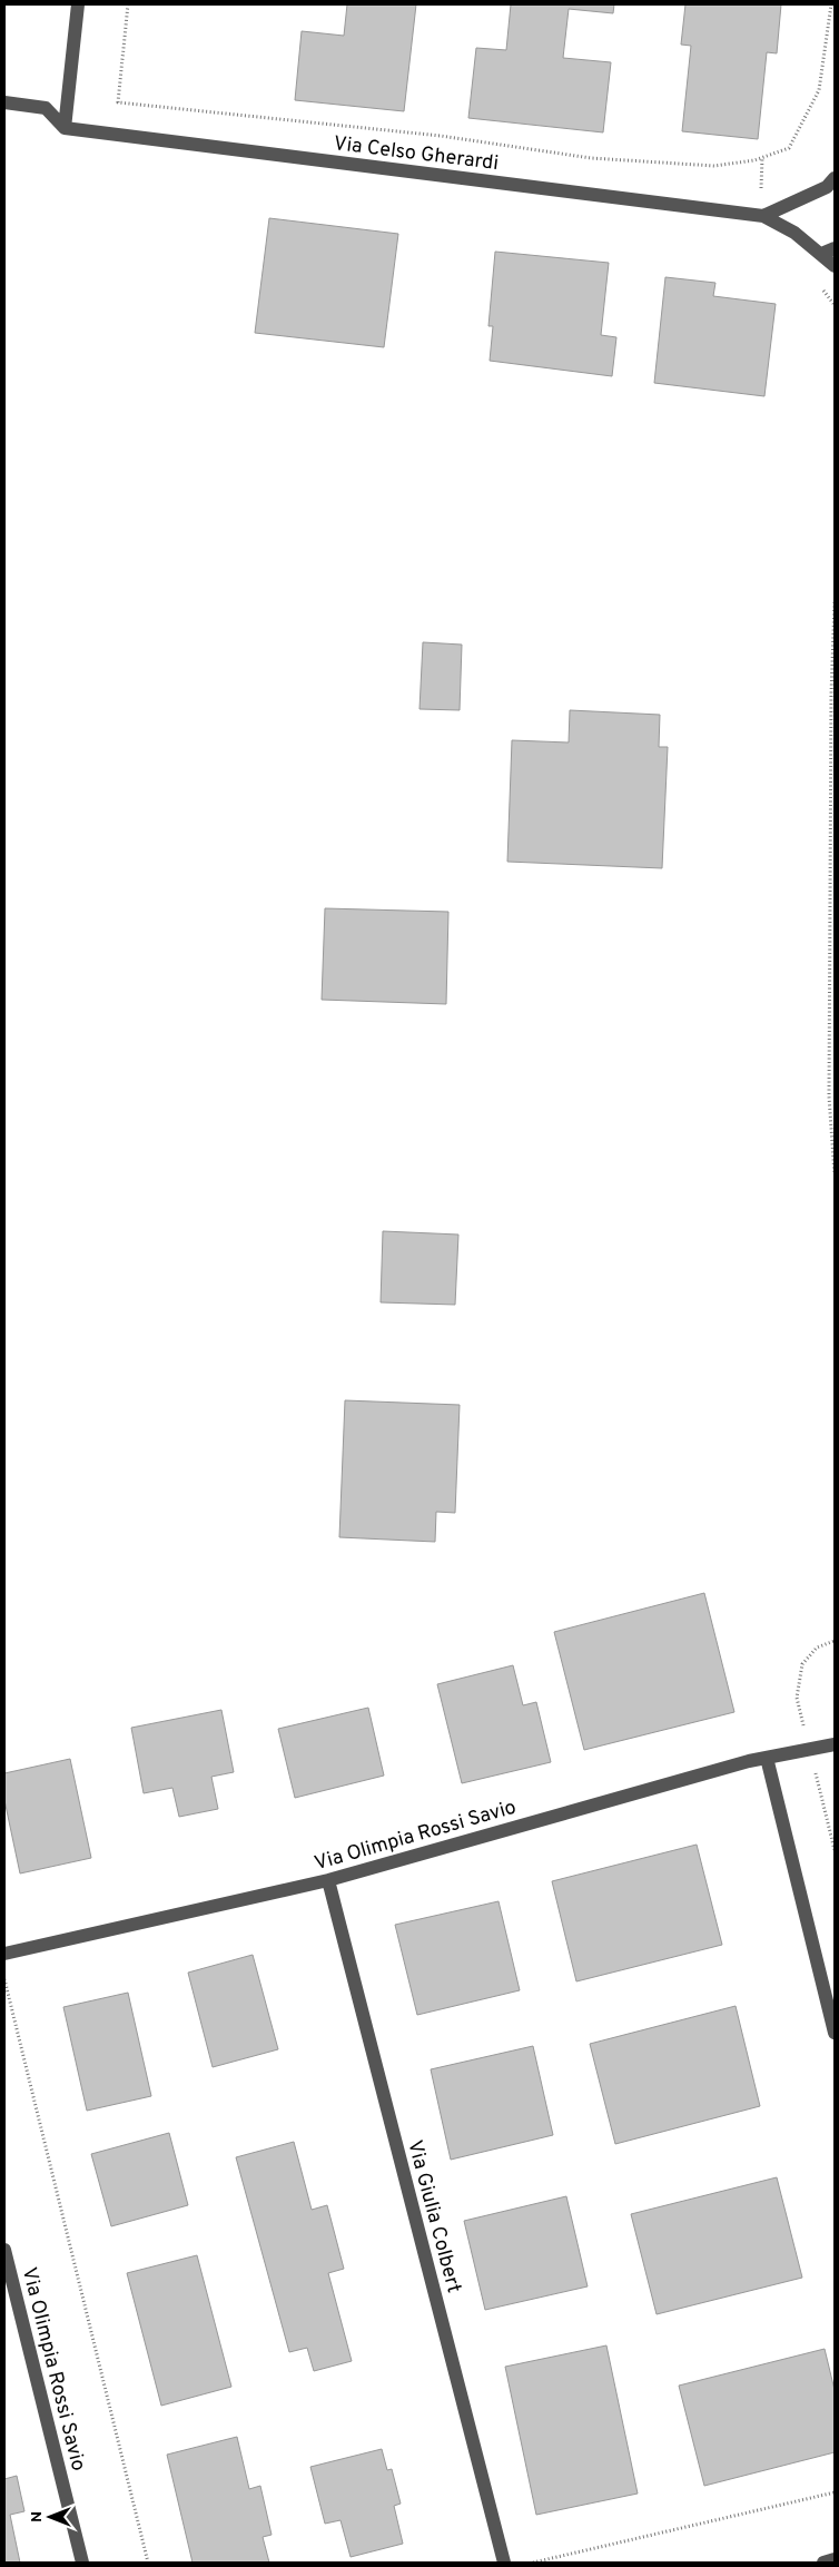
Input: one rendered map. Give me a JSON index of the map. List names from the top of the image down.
{
  "streets": {
    "street": ["Via Celso Gherardi", "Via Olimpia Rossi Savio", "Via Giulia Colbert"]
  },
  "crossings": [
    ["Via Olimpia Rossi Savio", "Via Giulia Colbert"]
  ],
  "north": "left"
}
